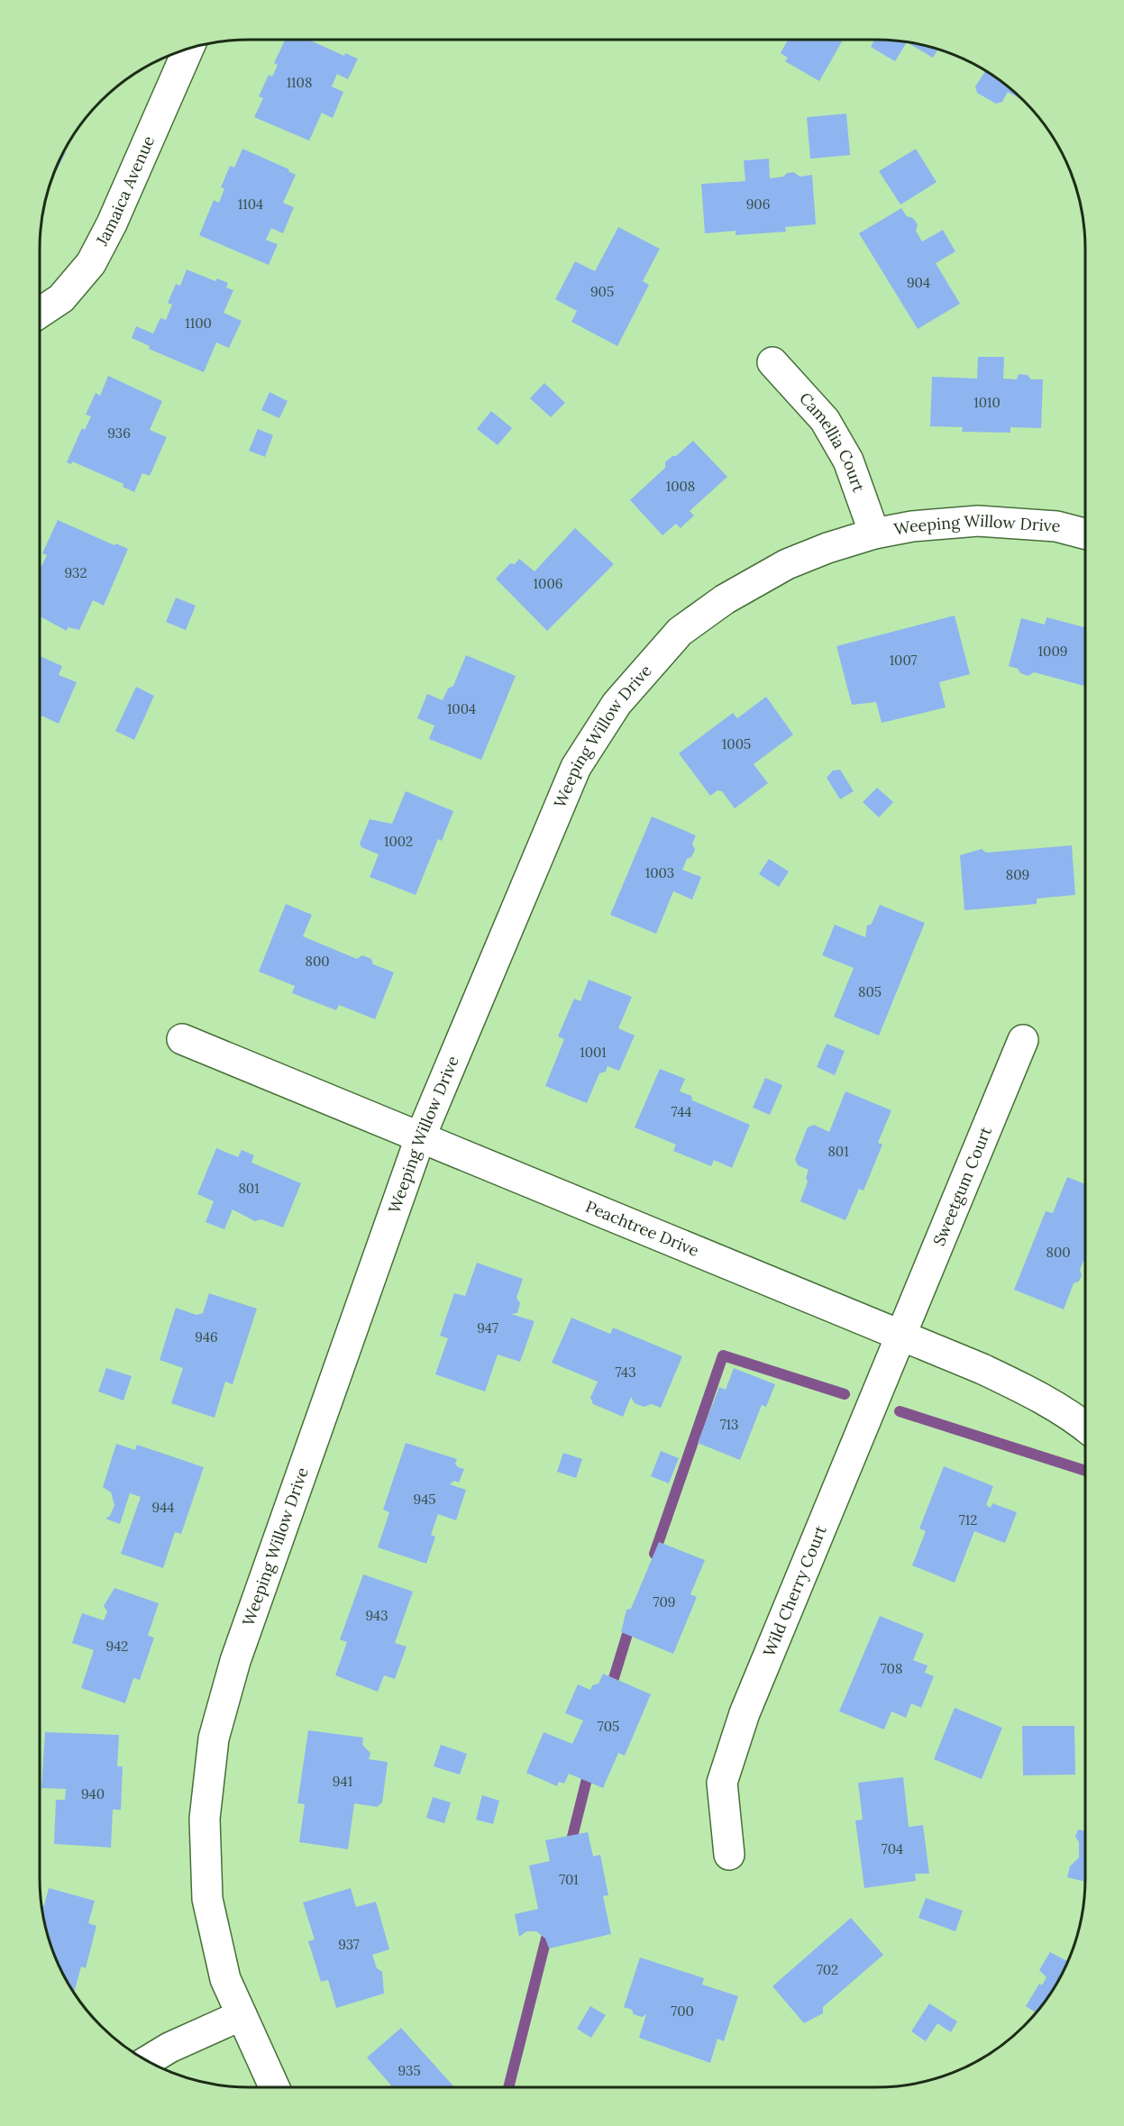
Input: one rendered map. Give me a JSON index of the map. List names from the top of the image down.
{
  "streets": {
    "street": [
      "Jamaica Avenue",
      "Camellia Court",
      "Weeping Willow Drive",
      "Sweetgum Court",
      "Peachtree Drive",
      "Wild Cherry Court"
    ]
  },
  "crossings": [
    ["Camellia Court", "Weeping Willow Drive"],
    ["Weeping Willow Drive", "Peachtree Drive"],
    ["Sweetgum Court", "Peachtree Drive"],
    ["Sweetgum Court", "Wild Cherry Court"],
    ["Peachtree Drive", "Wild Cherry Court"]
  ],
  "house_numbers": [
    "1108",
    "1104",
    "906",
    "904",
    "905",
    "1100",
    "1010",
    "936",
    "1008",
    "932",
    "1006",
    "1009",
    "1007",
    "1004",
    "1005",
    "1002",
    "1003",
    "809",
    "800",
    "805",
    "1001",
    "744",
    "801",
    "801",
    "800",
    "947",
    "946",
    "743",
    "713",
    "945",
    "944",
    "712",
    "709",
    "943",
    "942",
    "708",
    "705",
    "941",
    "940",
    "704",
    "701",
    "937",
    "702",
    "700",
    "935"
  ]
}
